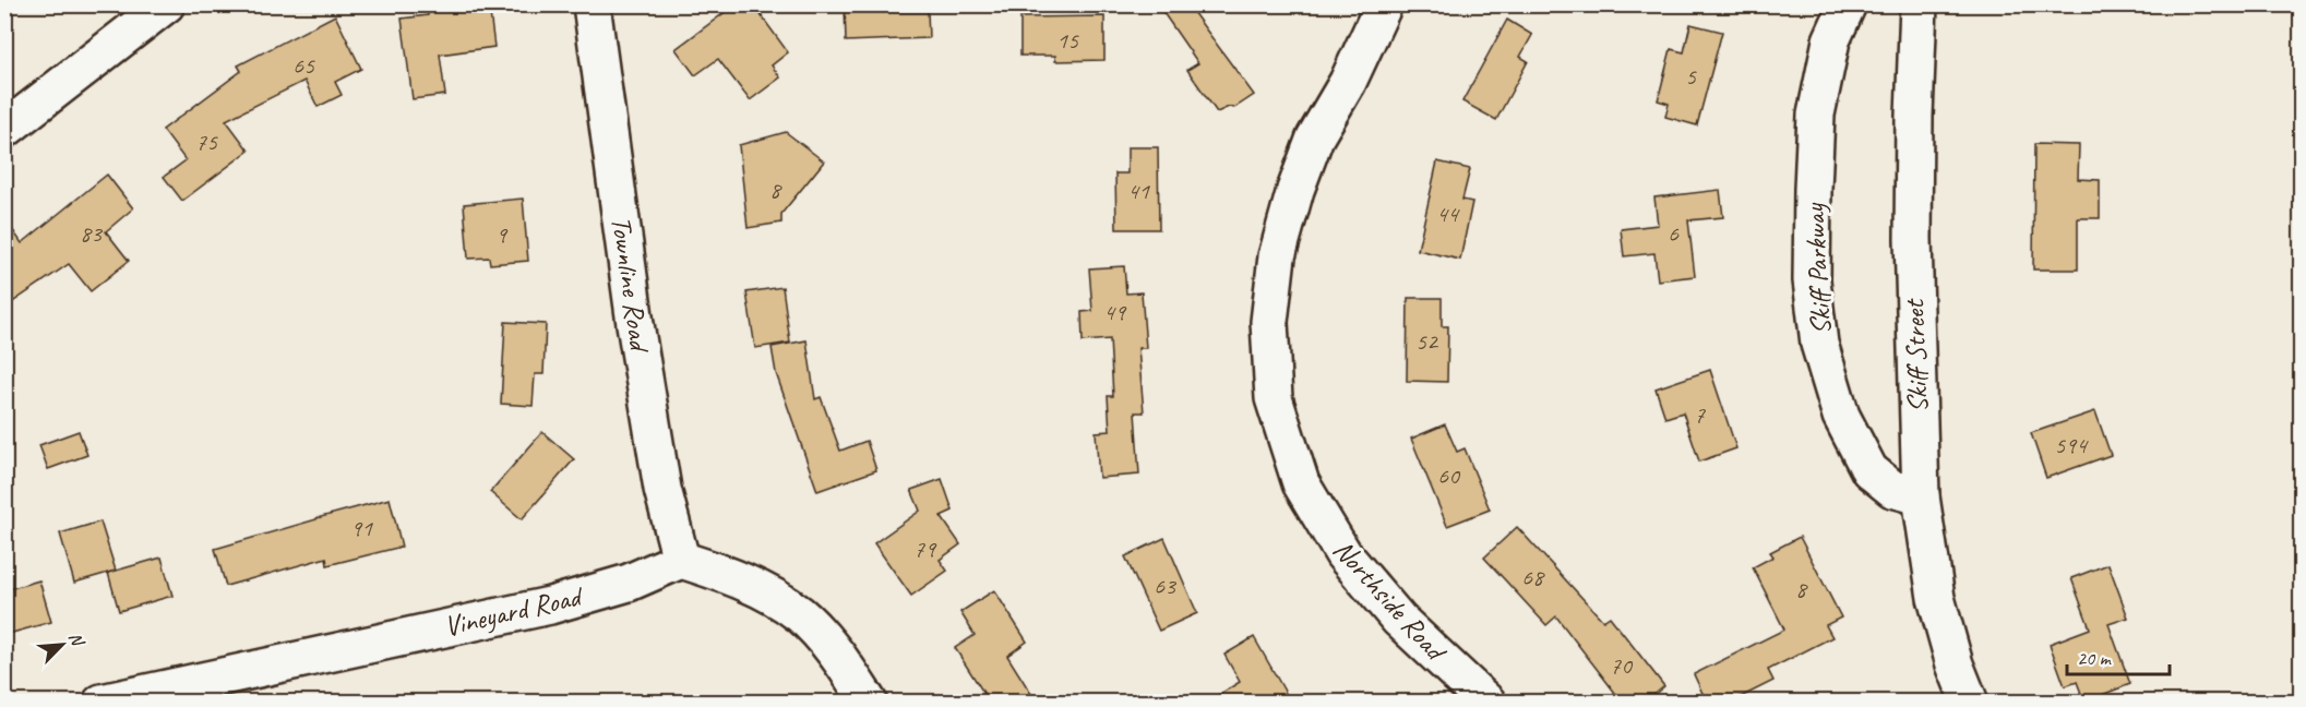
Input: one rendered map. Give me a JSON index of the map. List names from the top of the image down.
{
  "streets": {
    "street": [
      "Skiff Parkway",
      "Townline Road",
      "Skiff Street",
      "Northside Road",
      "Vineyard Road"
    ]
  },
  "crossings": [
    ["Skiff Parkway", "Skiff Street"],
    ["Townline Road", "Vineyard Road"]
  ],
  "house_numbers": [
    "15",
    "65",
    "5",
    "75",
    "8",
    "41",
    "44",
    "83",
    "6",
    "9",
    "49",
    "52",
    "7",
    "594",
    "60",
    "91",
    "79",
    "68",
    "63",
    "8",
    "70"
  ],
  "scale_bar": "20 m",
  "north": "top right"
}
